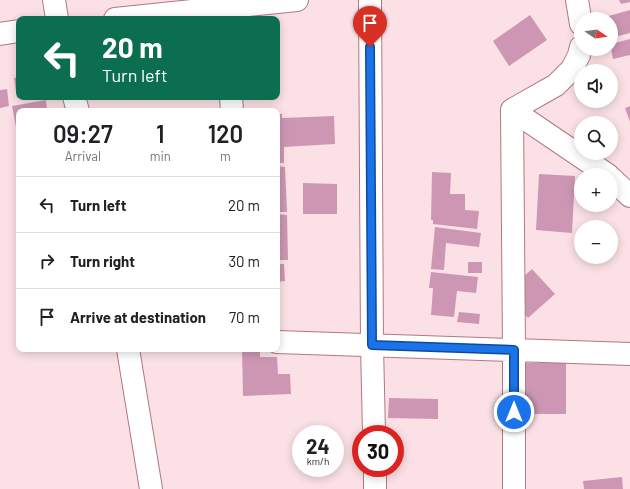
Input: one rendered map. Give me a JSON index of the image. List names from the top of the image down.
{
  "north": "right",
  "page": {
    "map_buttons": ["+", "−"],
    "turn": ["20 m", "Turn left"],
    "eta": [
      "09:27",
      "Arrival",
      "1",
      "min",
      "120",
      "m"
    ],
    "list": [
      {
        "name": "Turn left",
        "value": "20 m"
      },
      {
        "name": "Turn right",
        "value": "30 m"
      },
      {
        "name": "Arrive at destination",
        "value": "70 m"
      }
    ],
    "speed": "24 km/h",
    "limit": "30"
  }
}
